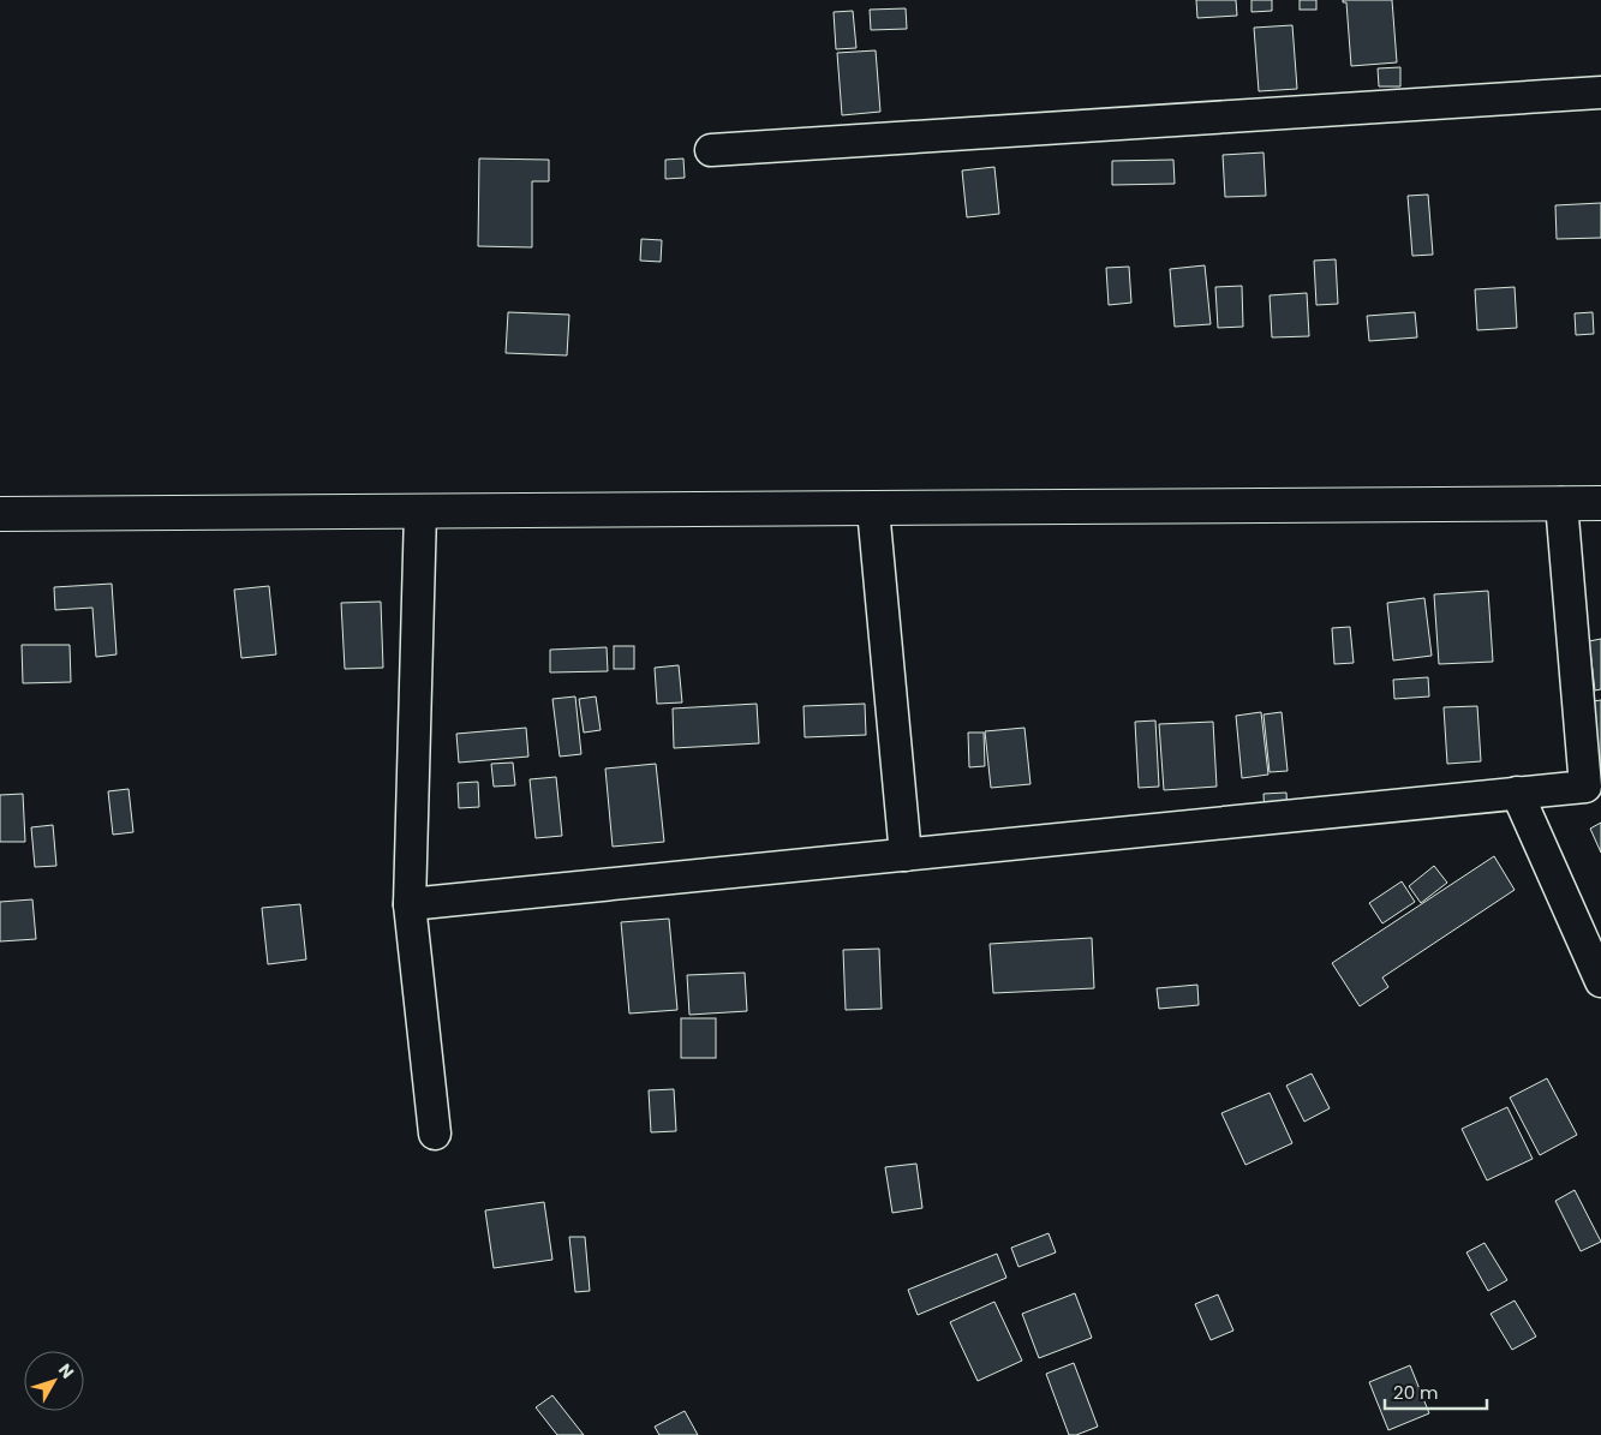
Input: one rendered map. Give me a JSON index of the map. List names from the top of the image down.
{
  "scale_bar": "20 m",
  "north": "top right"
}
